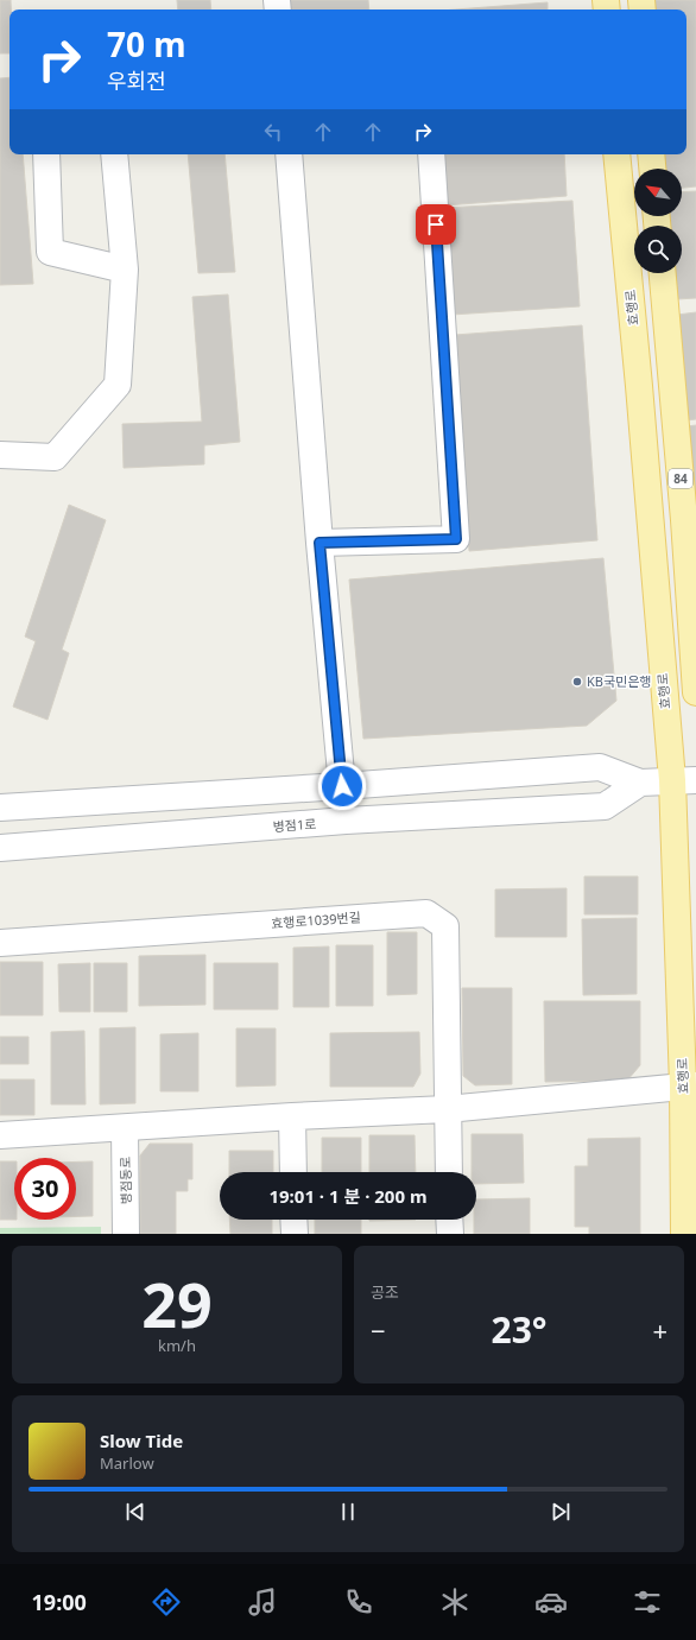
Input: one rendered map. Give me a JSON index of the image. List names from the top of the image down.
{
  "streets": {
    "main road": ["효행로", "84"],
    "street": ["병점1로", "효행로1039번길", "병점동로"]
  },
  "crossings": [
    ["효행로", "병점1로"]
  ],
  "places": ["KB국민은행"],
  "north": "top left",
  "page": {
    "turn": ["70 m", "우회전"],
    "limit": "30",
    "trip": "19:01 · 1 분 · 200 m",
    "tile": [
      ["29", "km/h"],
      "공조"
    ],
    "heat": ["−", "23°", "+"],
    "song": ["Slow Tide", "Marlow"],
    "tabs": "19:00"
  }
}
